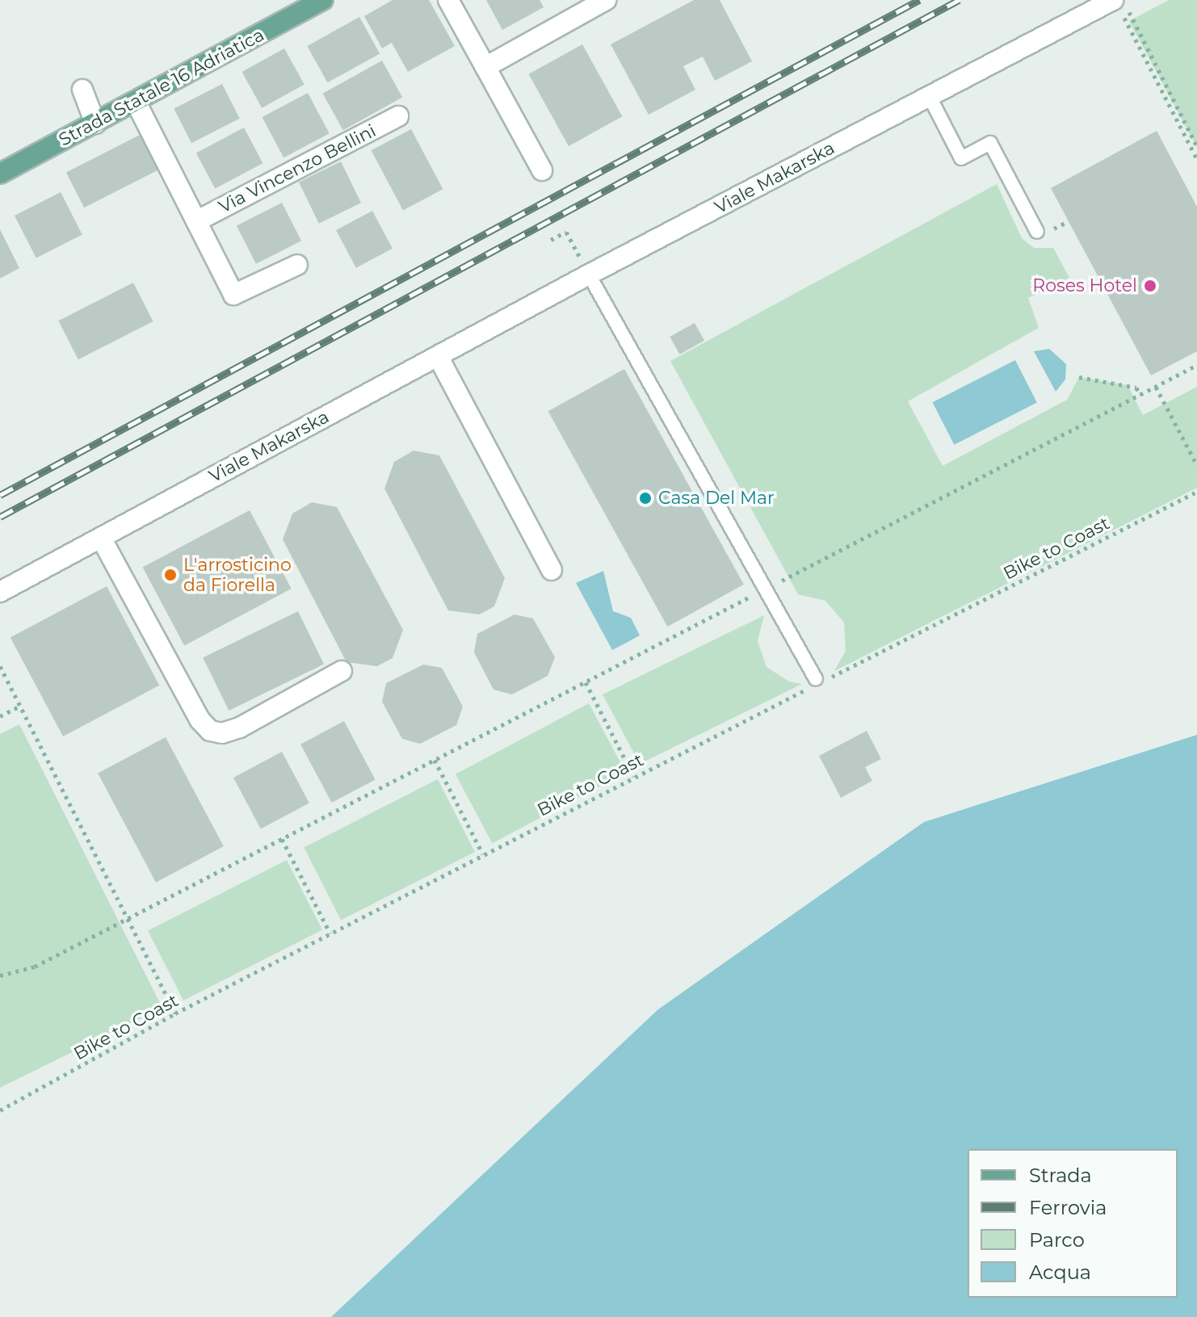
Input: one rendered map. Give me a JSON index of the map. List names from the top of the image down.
{
  "streets": {
    "main road": ["Strada Statale 16 Adriatica"],
    "street": ["Via Vincenzo Bellini", "Viale Makarska"],
    "path": ["Bike to Coast"]
  },
  "places": ["Roses Hotel", "Casa Del Mar", "L'arrosticino da Fiorella"],
  "legend": [
    "Strada",
    "Ferrovia",
    "Parco",
    "Acqua"
  ]
}
